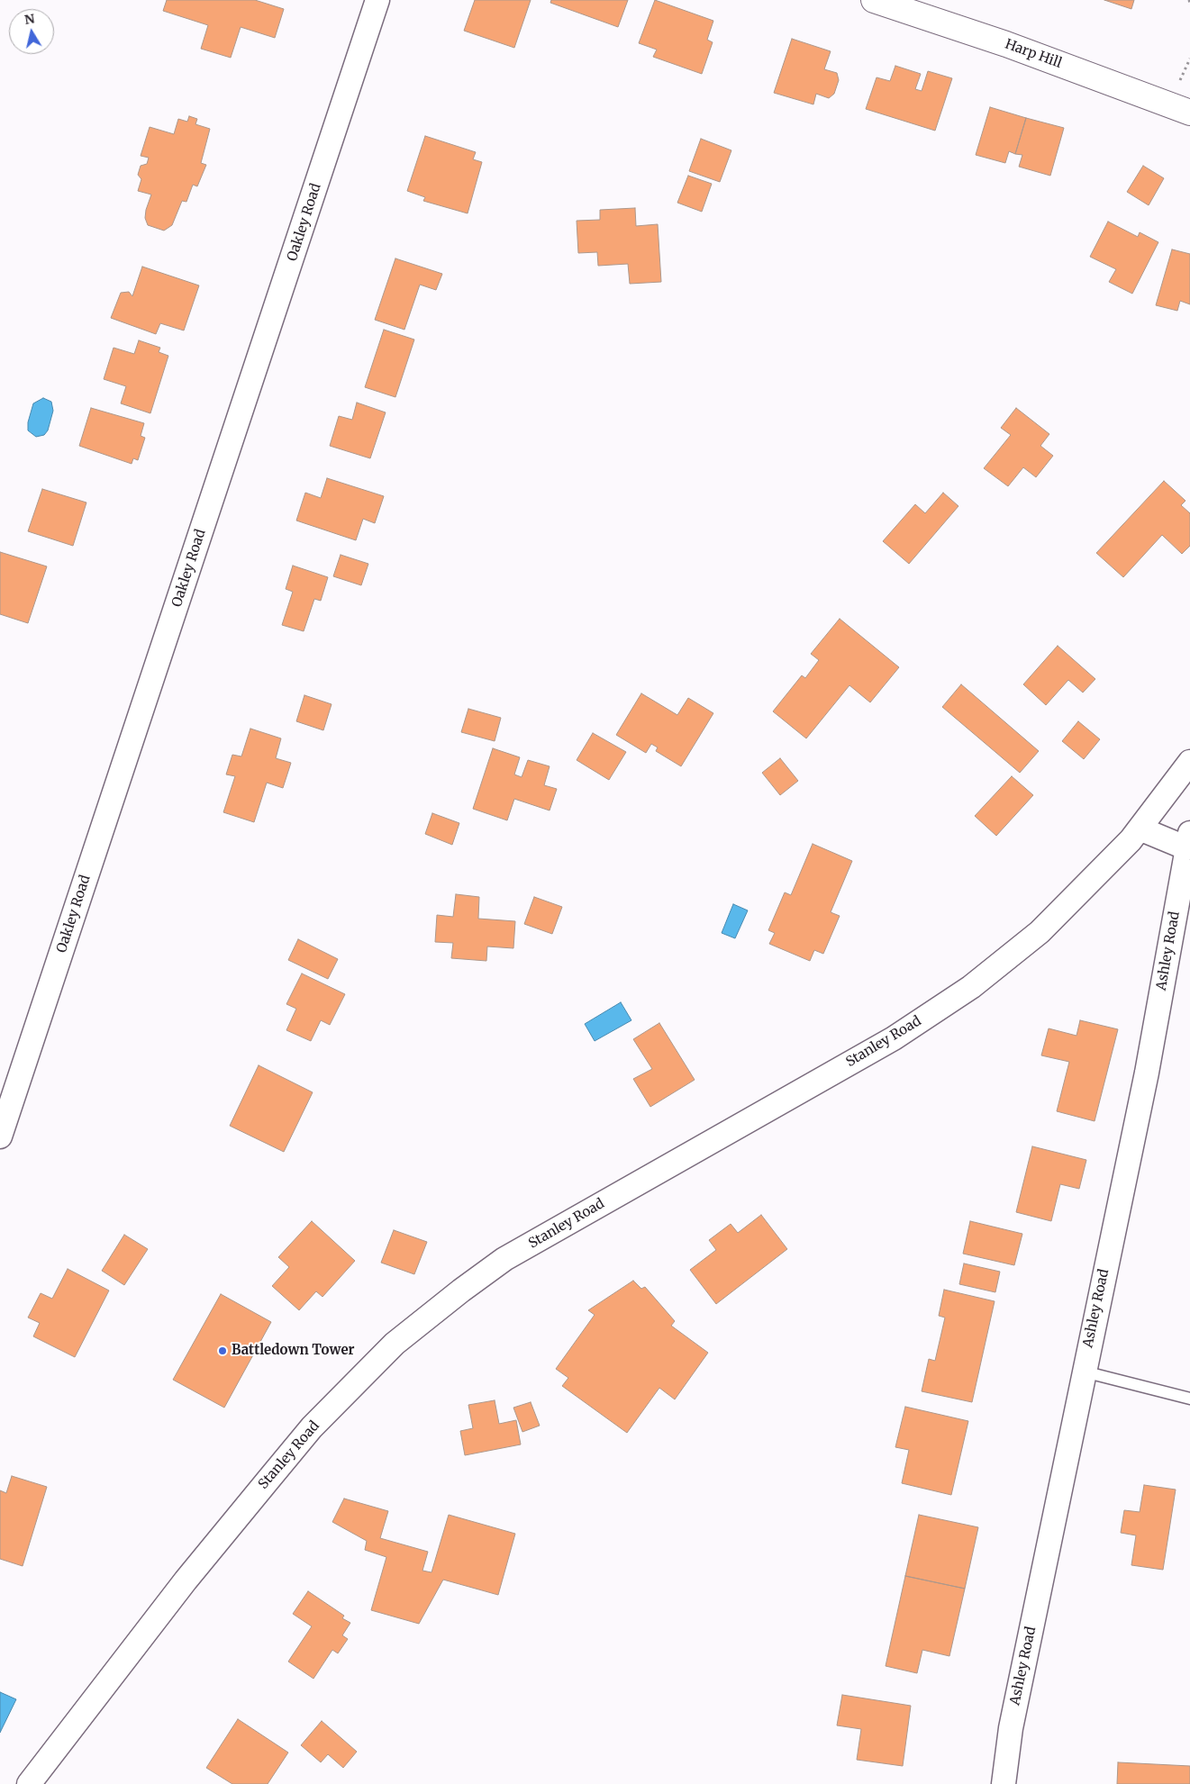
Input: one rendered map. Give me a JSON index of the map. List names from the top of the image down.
{
  "streets": {
    "street": [
      "Harp Hill",
      "Oakley Road",
      "Ashley Road",
      "Stanley Road"
    ]
  },
  "places": ["Battledown Tower"],
  "north": "top"
}
